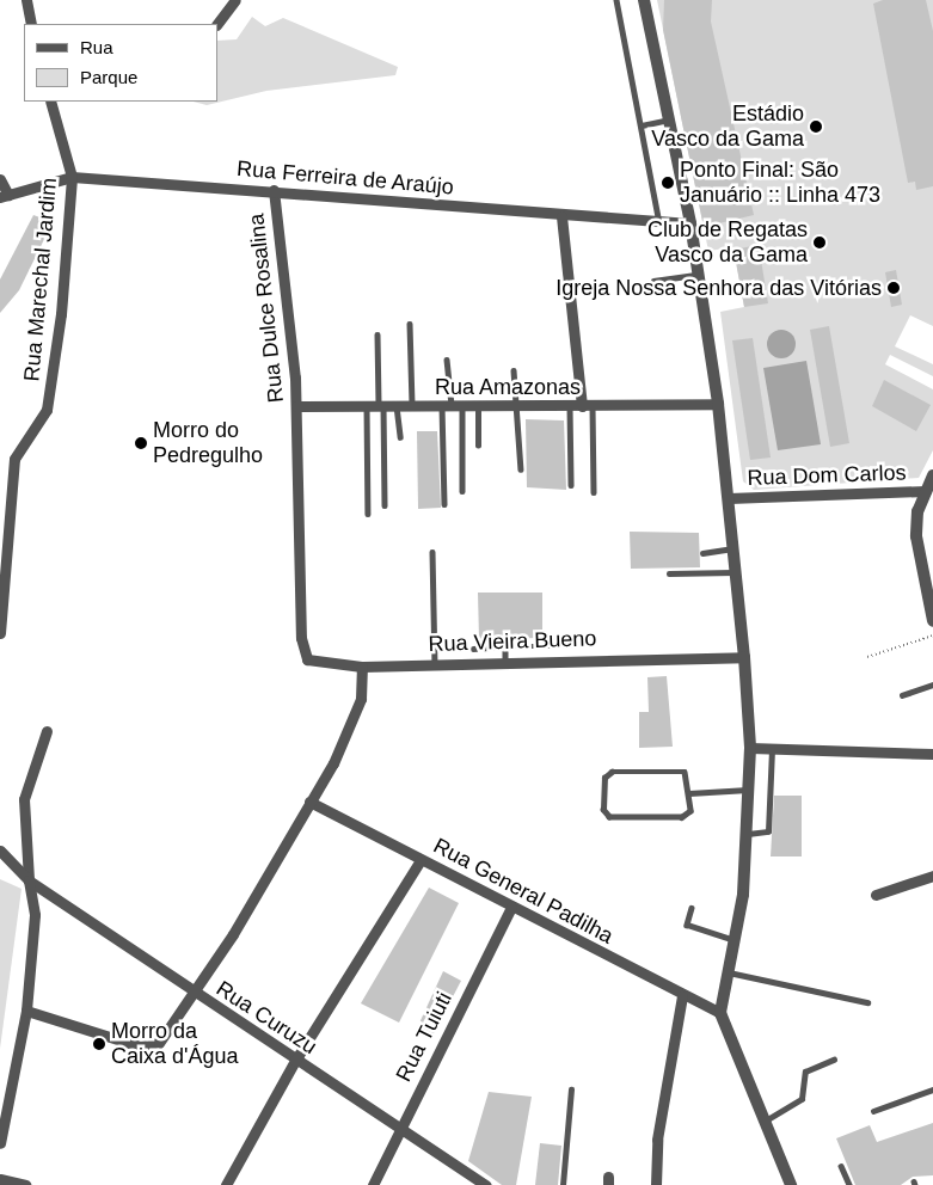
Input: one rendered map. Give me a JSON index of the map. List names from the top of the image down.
{
  "streets": {
    "street": [
      "Rua Ferreira de Araújo",
      "Rua Marechal Jardim",
      "Rua Dulce Rosalina",
      "Rua Amazonas",
      "Rua Dom Carlos",
      "Rua Vieira Bueno",
      "Rua General Padilha",
      "Rua Curuzu",
      "Rua Tuiuti"
    ]
  },
  "crossings": [
    ["Rua Ferreira de Araújo", "Rua Marechal Jardim"],
    ["Rua Ferreira de Araújo", "Rua Dulce Rosalina"],
    ["Rua Dulce Rosalina", "Rua Amazonas"],
    ["Rua Dulce Rosalina", "Rua Vieira Bueno"],
    ["Rua General Padilha", "Rua Tuiuti"],
    ["Rua Curuzu", "Rua Tuiuti"]
  ],
  "places": [
    "Estádio Vasco da Gama",
    "Ponto Final: São Januário :: Linha 473",
    "Club de Regatas Vasco da Gama",
    "Igreja Nossa Senhora das Vitórias",
    "Morro do Pedregulho",
    "Morro da Caixa d'Água"
  ],
  "legend": ["Rua", "Parque"]
}
